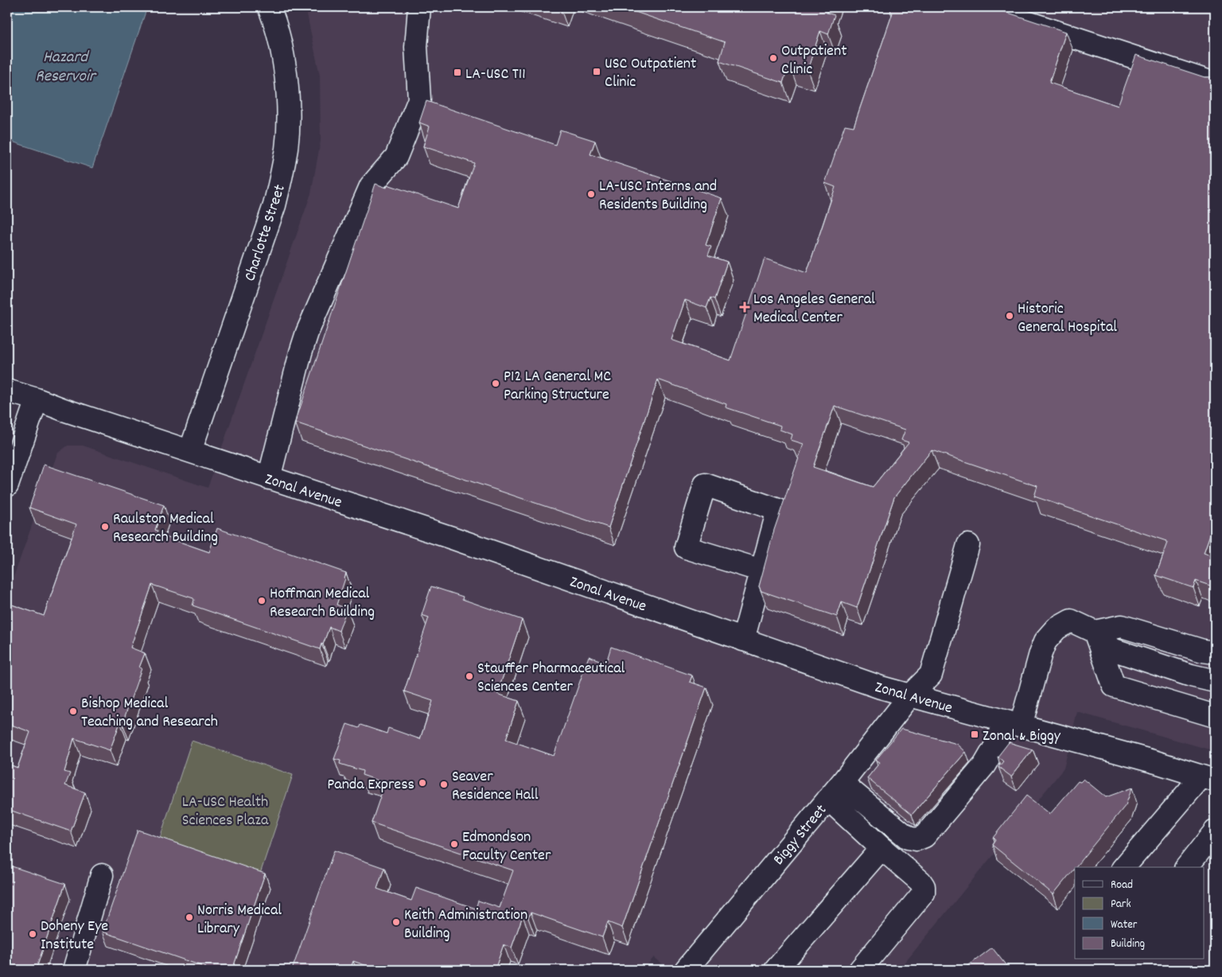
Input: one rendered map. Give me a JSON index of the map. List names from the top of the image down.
{
  "streets": {
    "street": ["Charlotte Street", "Zonal Avenue", "Biggy Street"]
  },
  "crossings": [
    ["Charlotte Street", "Zonal Avenue"],
    ["Zonal Avenue", "Biggy Street"]
  ],
  "water": ["Hazard Reservoir"],
  "parks": ["LA-USC Health Sciences Plaza"],
  "places": {
    "other": [
      "Outpatient Clinic",
      "LA-USC Interns and Residents Building",
      "Historic General Hospital",
      "P12 LA General MC Parking Structure",
      "Raulston Medical Research Building",
      "Hoffman Medical Research Building",
      "Stauffer Pharmaceutical Sciences Center",
      "Bishop Medical Teaching and Research",
      "Panda Express",
      "Seaver Residence Hall",
      "Edmondson Faculty Center",
      "Norris Medical Library",
      "Keith Administration Building",
      "Doheny Eye Institute"
    ],
    "transit": ["USC Outpatient Clinic", "LA-USC T11", "Zonal & Biggy"],
    "health": ["Los Angeles General Medical Center"]
  },
  "legend": [
    "Road",
    "Park",
    "Water",
    "Building"
  ]
}
